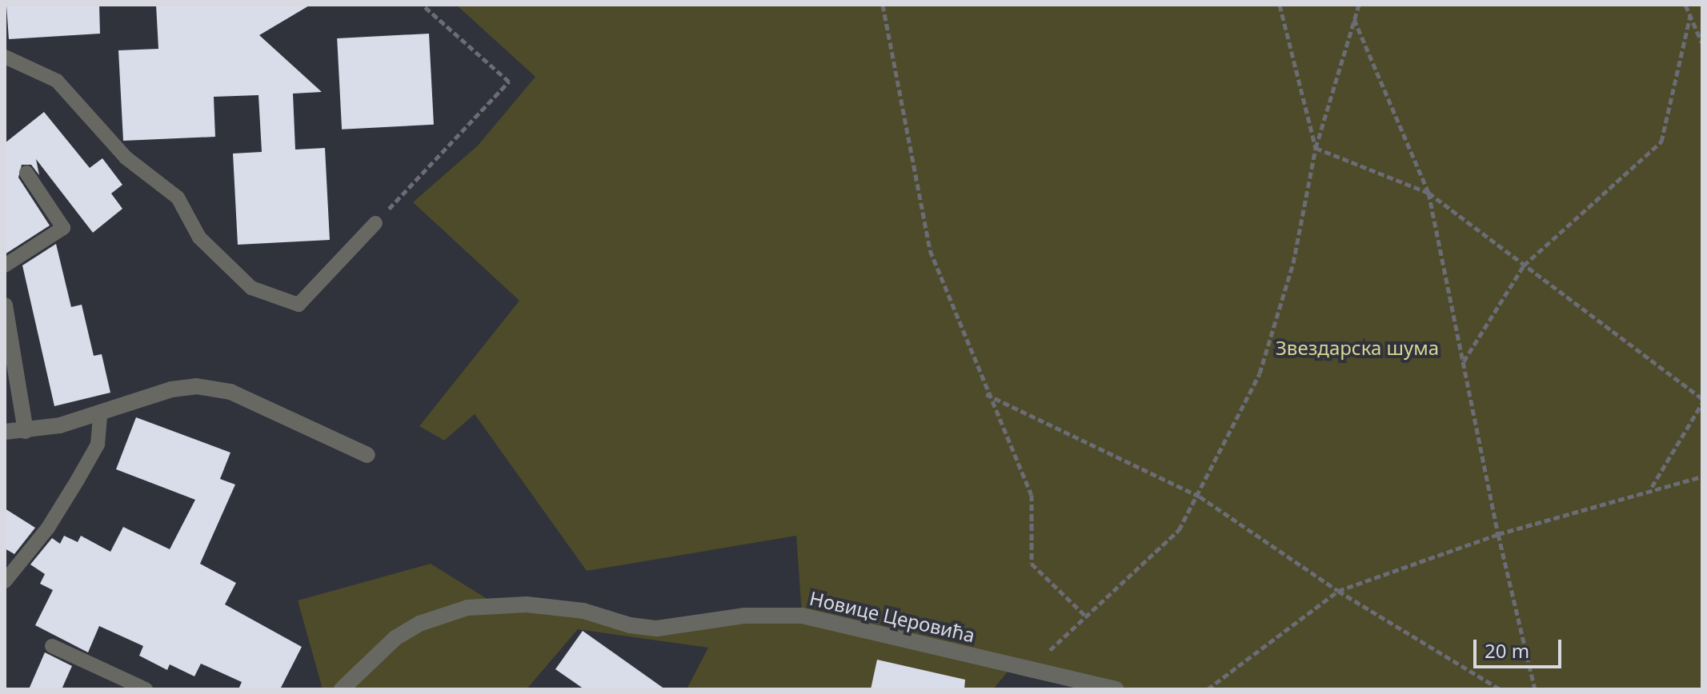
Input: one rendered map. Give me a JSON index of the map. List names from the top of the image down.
{
  "streets": {
    "street": ["Новице Церовића"]
  },
  "parks": ["Звездарска шума"],
  "scale_bar": "20 m"
}
